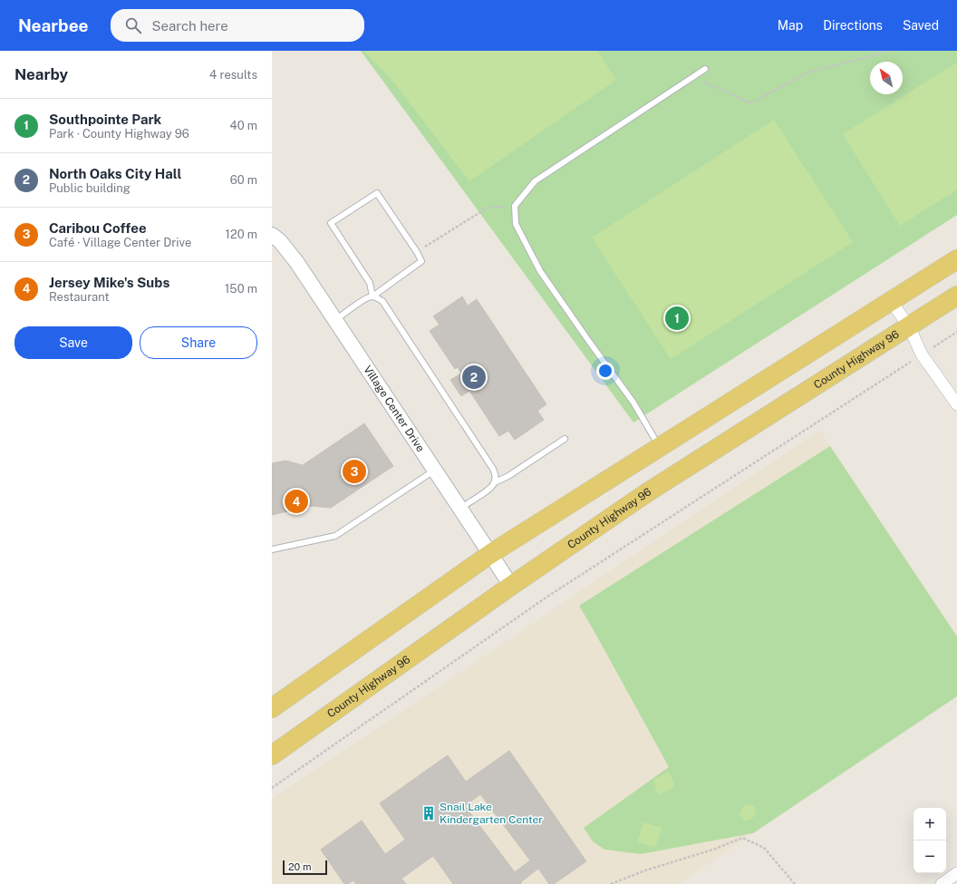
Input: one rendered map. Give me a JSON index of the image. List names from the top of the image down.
{
  "streets": {
    "main road": ["County Highway 96"],
    "street": ["Village Center Drive"]
  },
  "crossings": [
    ["County Highway 96", "Village Center Drive"]
  ],
  "places": {
    "building": ["Snail Lake Kindergarten Center"]
  },
  "scale_bar": "20 m",
  "north": "top left",
  "page": {
    "header": "Nearbee",
    "search": "Search here",
    "nav": ["Map", "Directions", "Saved"],
    "heading": ["Nearby", "4 results"],
    "list": [
      {
        "mark": "1",
        "name": "Southpointe Park",
        "note": "Park · County Highway 96",
        "value": "40 m"
      },
      {
        "mark": "2",
        "name": "North Oaks City Hall",
        "note": "Public building",
        "value": "60 m"
      },
      {
        "mark": "3",
        "name": "Caribou Coffee",
        "note": "Café · Village Center Drive",
        "value": "120 m"
      },
      {
        "mark": "4",
        "name": "Jersey Mike's Subs",
        "note": "Restaurant",
        "value": "150 m"
      }
    ],
    "pins": [
      "1",
      "2",
      "3",
      "4"
    ],
    "buttons": ["Save", "Share"],
    "map_buttons": ["+", "−"],
    "scale": "20 m"
  }
}
